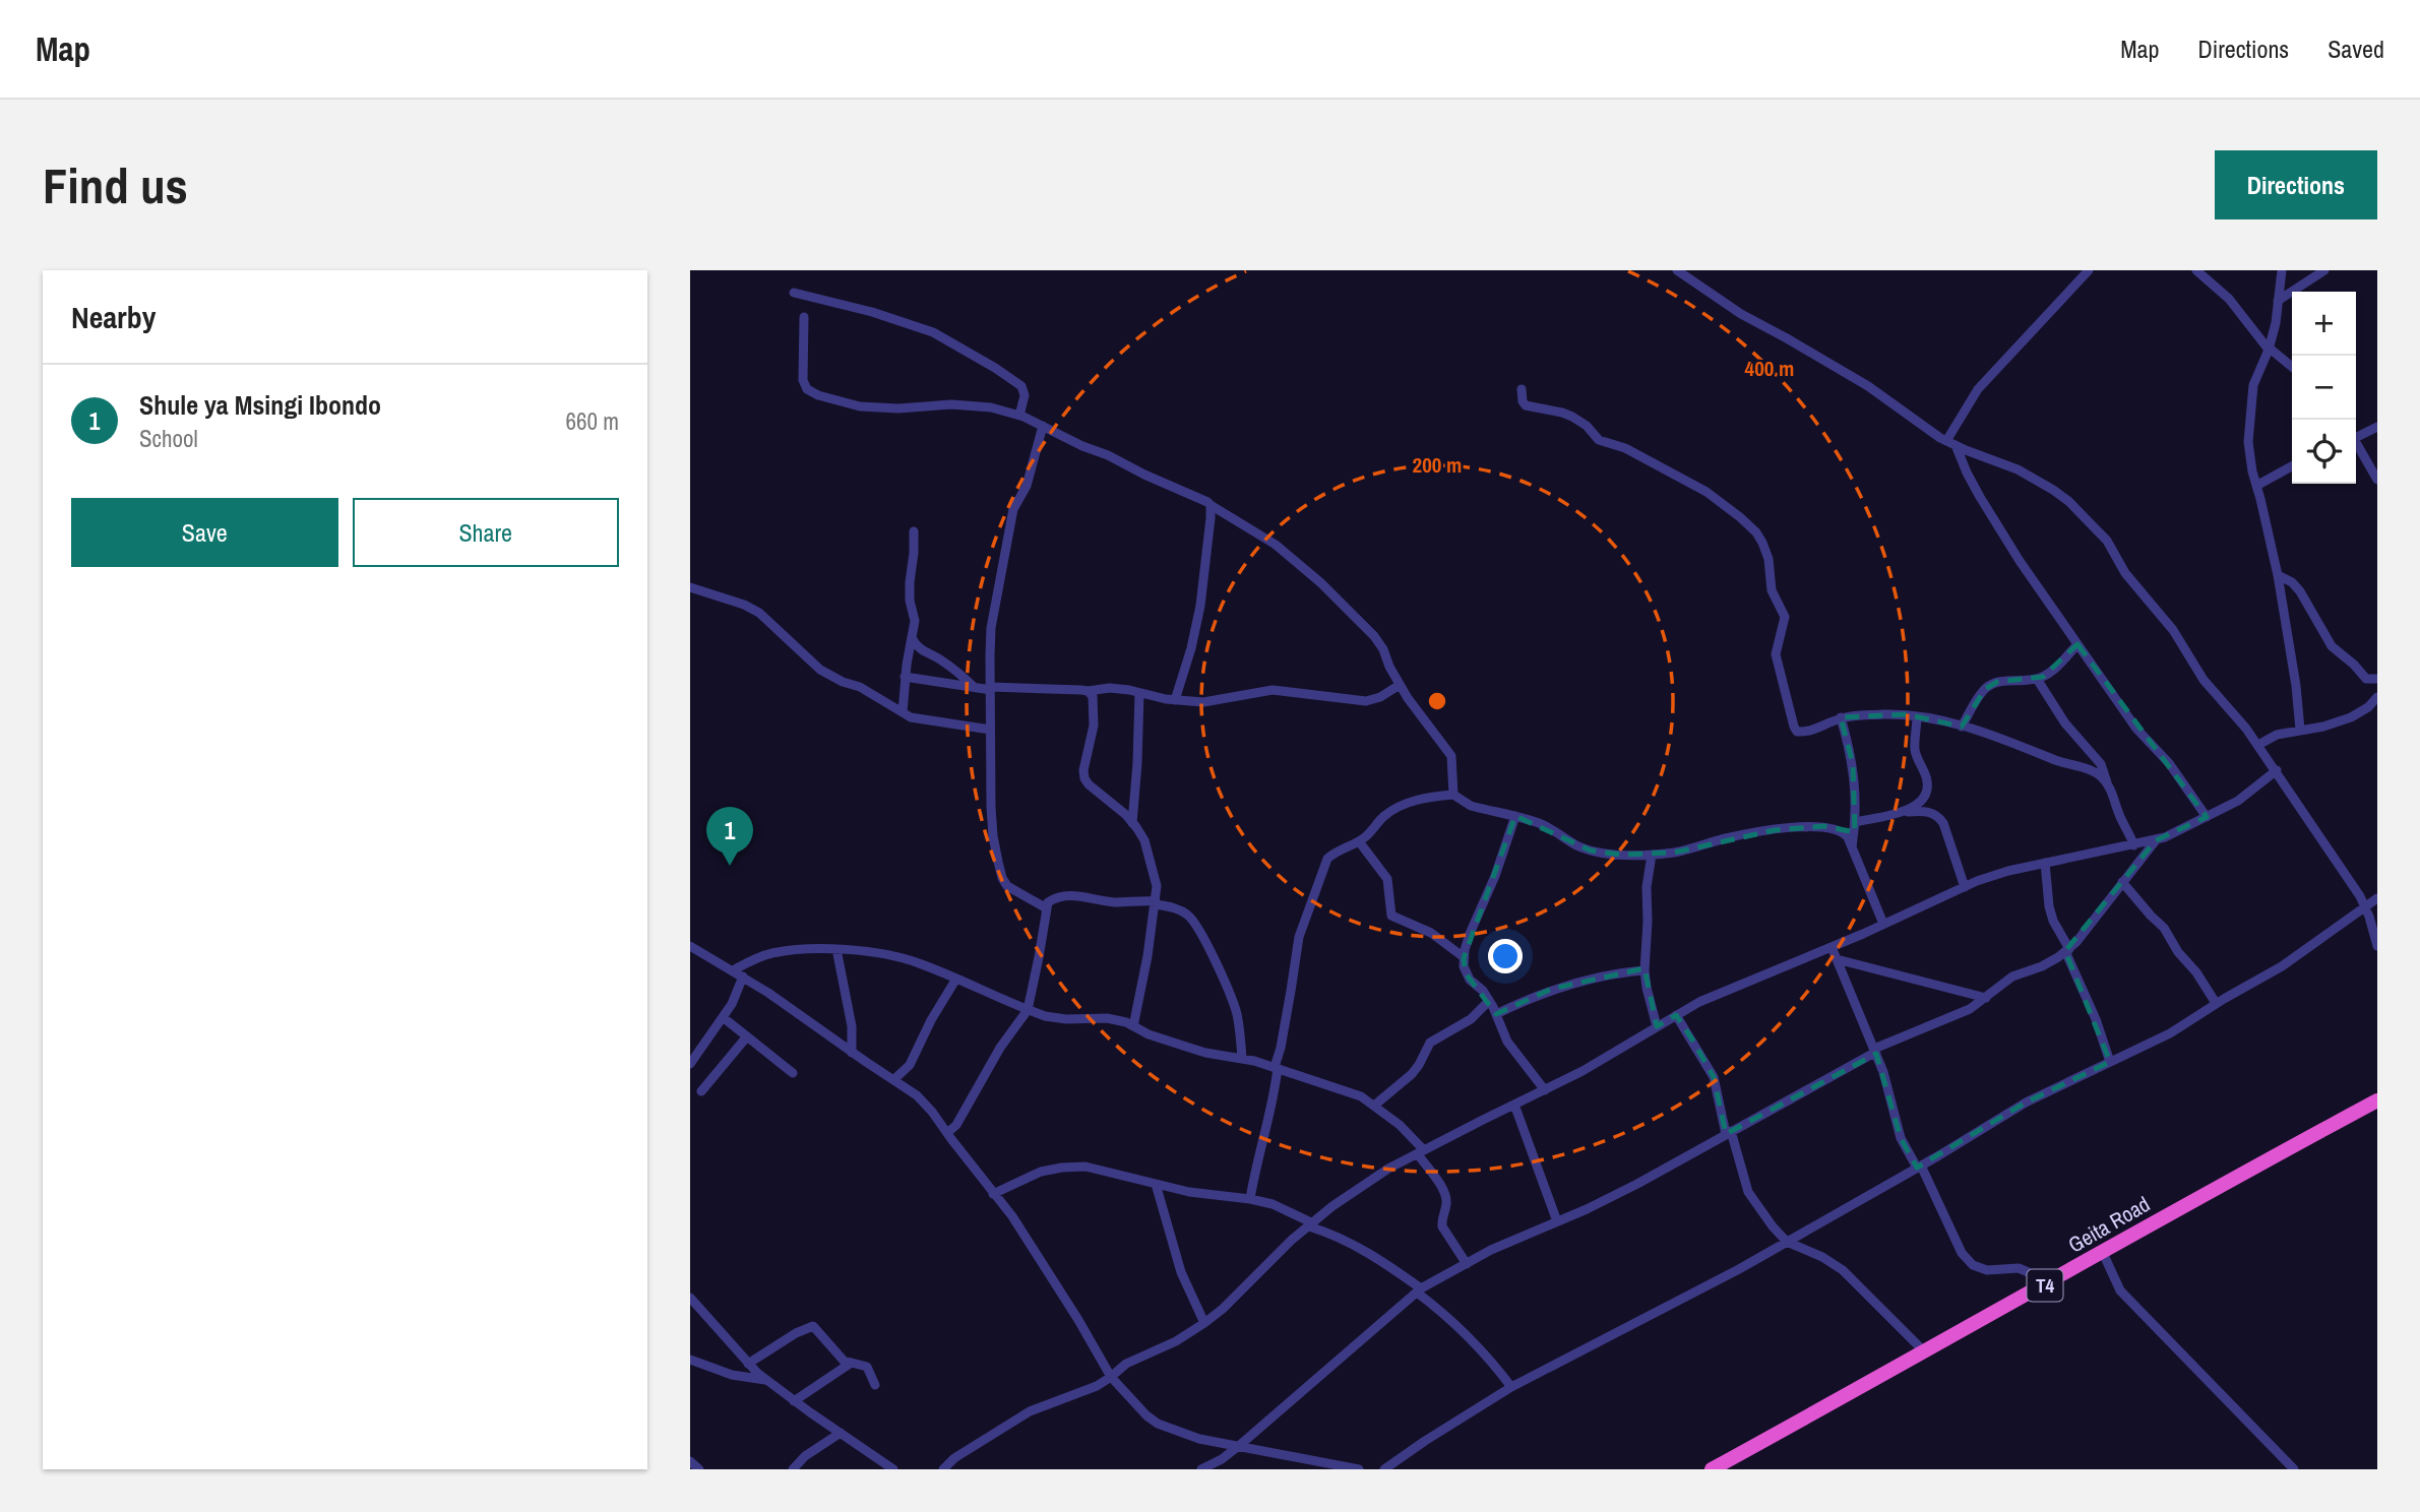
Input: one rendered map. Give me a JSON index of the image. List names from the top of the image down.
{
  "streets": {
    "highway": ["Geita Road", "T4"]
  },
  "page": {
    "header": "Map",
    "nav": ["Map", "Directions", "Saved"],
    "buttons": [
      "Directions",
      ["Save", "Share"]
    ],
    "title": "Find us",
    "heading": "Nearby",
    "map_buttons": ["+", "−"],
    "list": [
      {
        "mark": "1",
        "name": "Shule ya Msingi Ibondo",
        "note": "School",
        "value": "660 m"
      }
    ],
    "pins": "1"
  },
  "rings": ["400 m", "200 m"]
}
